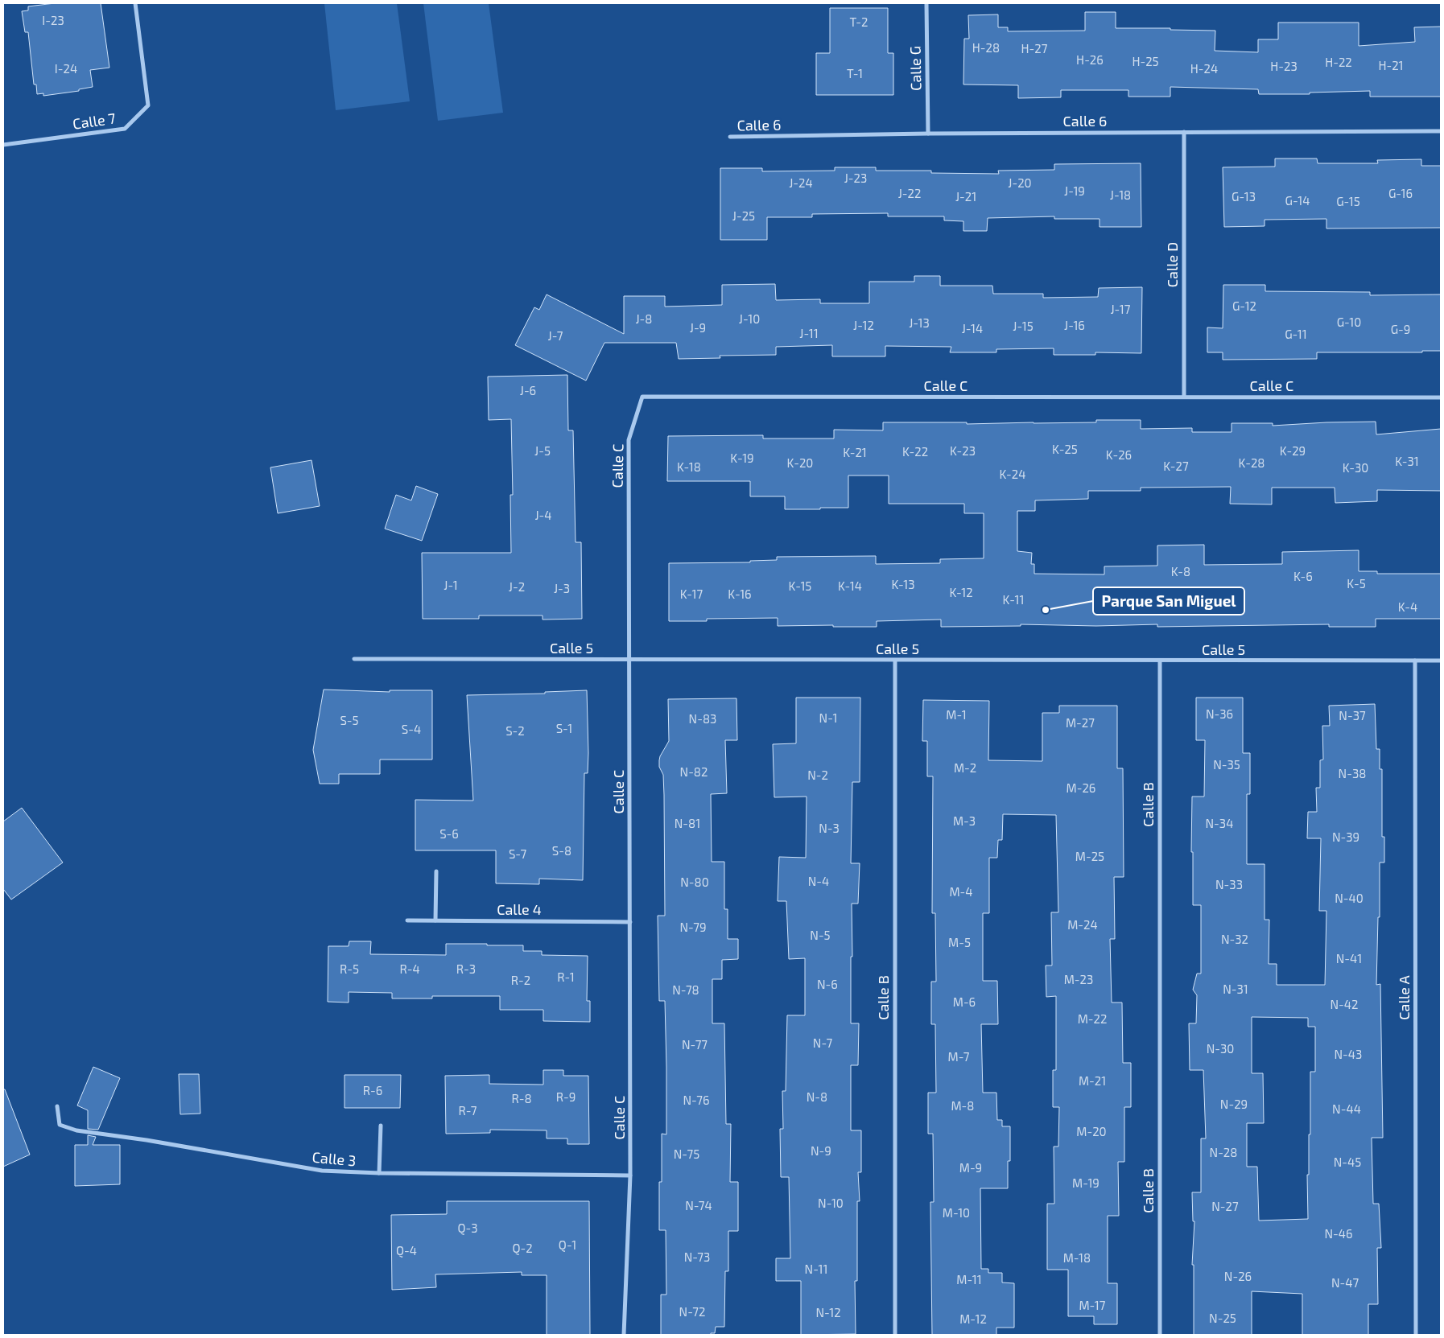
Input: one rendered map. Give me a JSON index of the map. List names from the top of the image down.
{
  "streets": {
    "street": [
      "Calle G",
      "Calle 7",
      "Calle 6",
      "Calle D",
      "Calle C",
      "Calle 5",
      "Calle B",
      "Calle 4",
      "Calle A",
      "Calle 3"
    ]
  },
  "crossings": [
    ["Calle G", "Calle 6"],
    ["Calle 6", "Calle D"],
    ["Calle D", "Calle C"],
    ["Calle C", "Calle 5"],
    ["Calle C", "Calle 4"],
    ["Calle C", "Calle 3"],
    ["Calle 5", "Calle B"],
    ["Calle 5", "Calle A"]
  ],
  "places": ["Parque San Miguel"],
  "house_numbers": [
    "I-23",
    "T-2",
    "H-28",
    "H-27",
    "H-26",
    "H-25",
    "H-22",
    "H-21",
    "H-23",
    "I-24",
    "H-24",
    "T-1",
    "J-23",
    "J-24",
    "J-20",
    "J-19",
    "J-22",
    "G-16",
    "J-18",
    "J-21",
    "G-13",
    "G-14",
    "G-15",
    "J-25",
    "G-12",
    "J-17",
    "J-8",
    "J-10",
    "G-10",
    "J-13",
    "J-12",
    "J-16",
    "J-15",
    "J-9",
    "J-14",
    "G-9",
    "J-11",
    "G-11",
    "J-7",
    "J-6",
    "K-25",
    "J-5",
    "K-23",
    "K-29",
    "K-22",
    "K-21",
    "K-26",
    "K-19",
    "K-31",
    "K-20",
    "K-28",
    "K-27",
    "K-18",
    "K-30",
    "K-24",
    "J-4",
    "K-8",
    "K-6",
    "K-5",
    "K-13",
    "J-1",
    "K-15",
    "K-14",
    "J-2",
    "J-3",
    "K-12",
    "K-17",
    "K-16",
    "K-11",
    "K-4",
    "N-36",
    "M-1",
    "N-37",
    "N-1",
    "N-83",
    "S-5",
    "M-27",
    "S-1",
    "S-4",
    "S-2",
    "N-35",
    "M-2",
    "N-82",
    "N-38",
    "N-2",
    "M-26",
    "M-3",
    "N-81",
    "N-34",
    "N-3",
    "S-6",
    "N-39",
    "S-8",
    "S-7",
    "M-25",
    "N-4",
    "N-80",
    "N-33",
    "M-4",
    "N-40",
    "M-24",
    "N-79",
    "N-5",
    "N-32",
    "M-5",
    "N-41",
    "R-5",
    "R-4",
    "R-3",
    "R-1",
    "M-23",
    "R-2",
    "N-6",
    "N-31",
    "N-78",
    "M-6",
    "N-42",
    "M-22",
    "N-7",
    "N-77",
    "N-30",
    "N-43",
    "M-7",
    "M-21",
    "R-6",
    "R-9",
    "N-8",
    "R-8",
    "N-76",
    "N-29",
    "M-8",
    "N-44",
    "R-7",
    "M-20",
    "N-9",
    "N-28",
    "N-75",
    "N-45",
    "M-9",
    "M-19",
    "N-10",
    "N-74",
    "N-27",
    "M-10",
    "Q-3",
    "N-46",
    "Q-1",
    "Q-2",
    "Q-4",
    "N-73",
    "M-18",
    "N-11",
    "N-26",
    "M-11",
    "N-47",
    "M-17",
    "N-72",
    "N-12",
    "N-25",
    "M-12"
  ]
}
